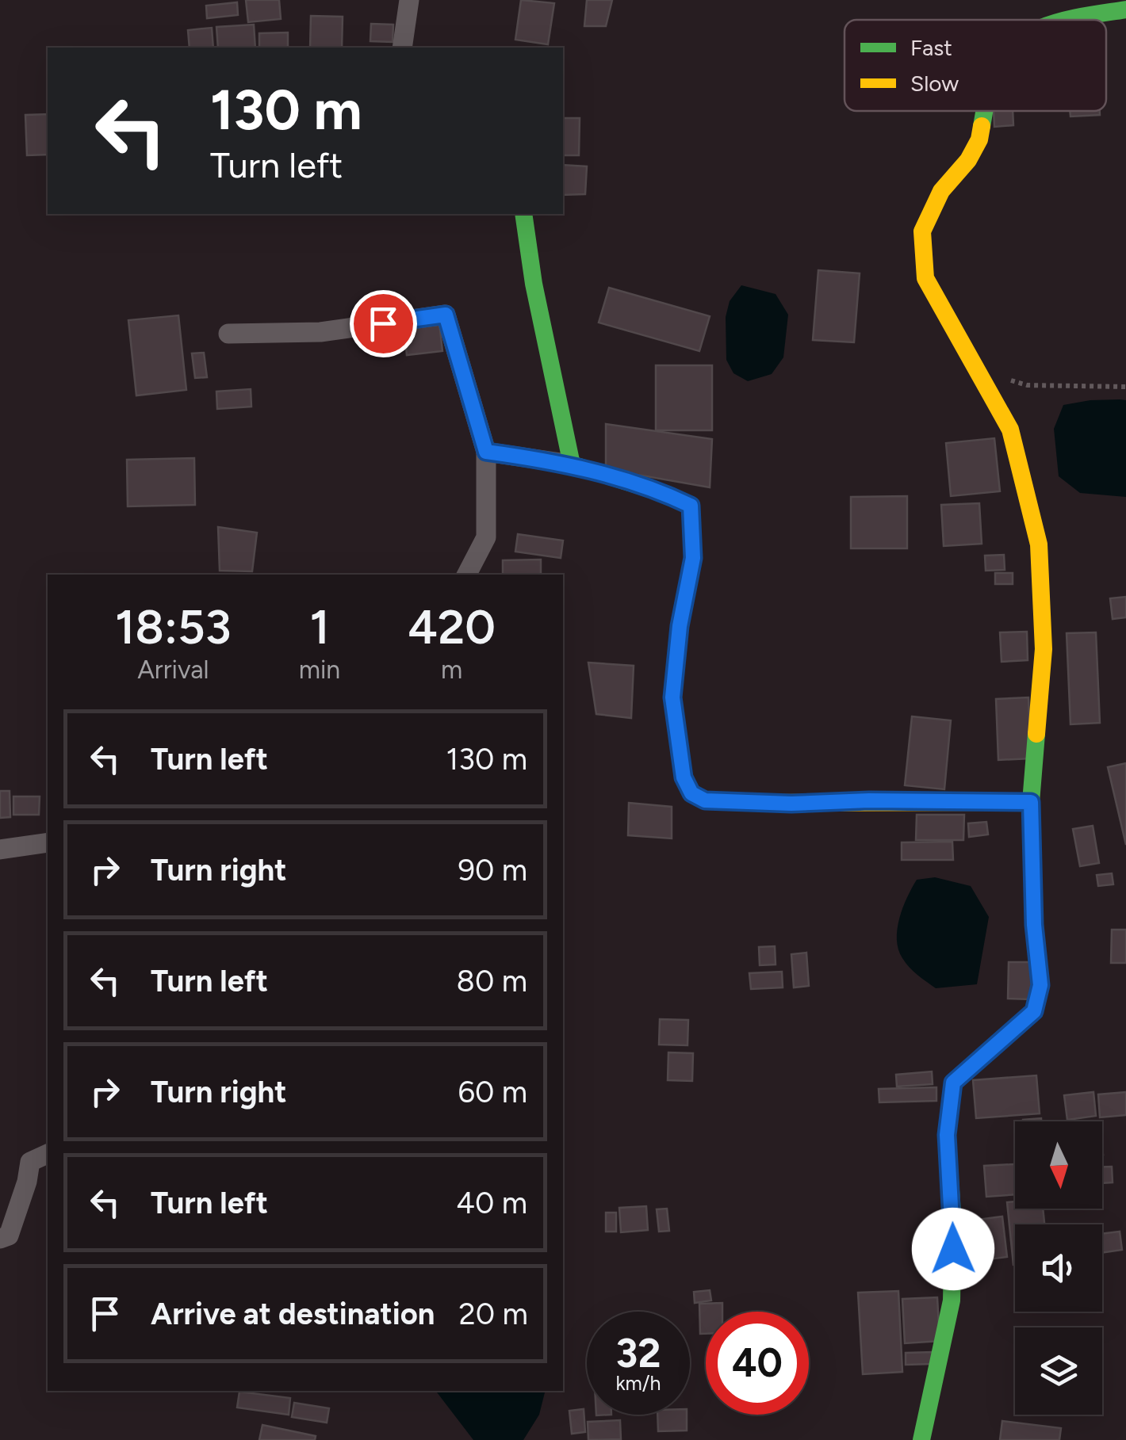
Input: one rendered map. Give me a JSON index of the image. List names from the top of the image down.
{
  "legend": ["Fast", "Slow"],
  "north": "bottom",
  "page": {
    "turn": ["130 m", "Turn left"],
    "eta": [
      "18:53",
      "Arrival",
      "1",
      "min",
      "420",
      "m"
    ],
    "list": [
      {
        "name": "Turn left",
        "value": "130 m"
      },
      {
        "name": "Turn right",
        "value": "90 m"
      },
      {
        "name": "Turn left",
        "value": "80 m"
      },
      {
        "name": "Turn right",
        "value": "60 m"
      },
      {
        "name": "Turn left",
        "value": "40 m"
      },
      {
        "name": "Arrive at destination",
        "value": "20 m"
      }
    ],
    "speed": "32 km/h",
    "limit": "40"
  }
}
